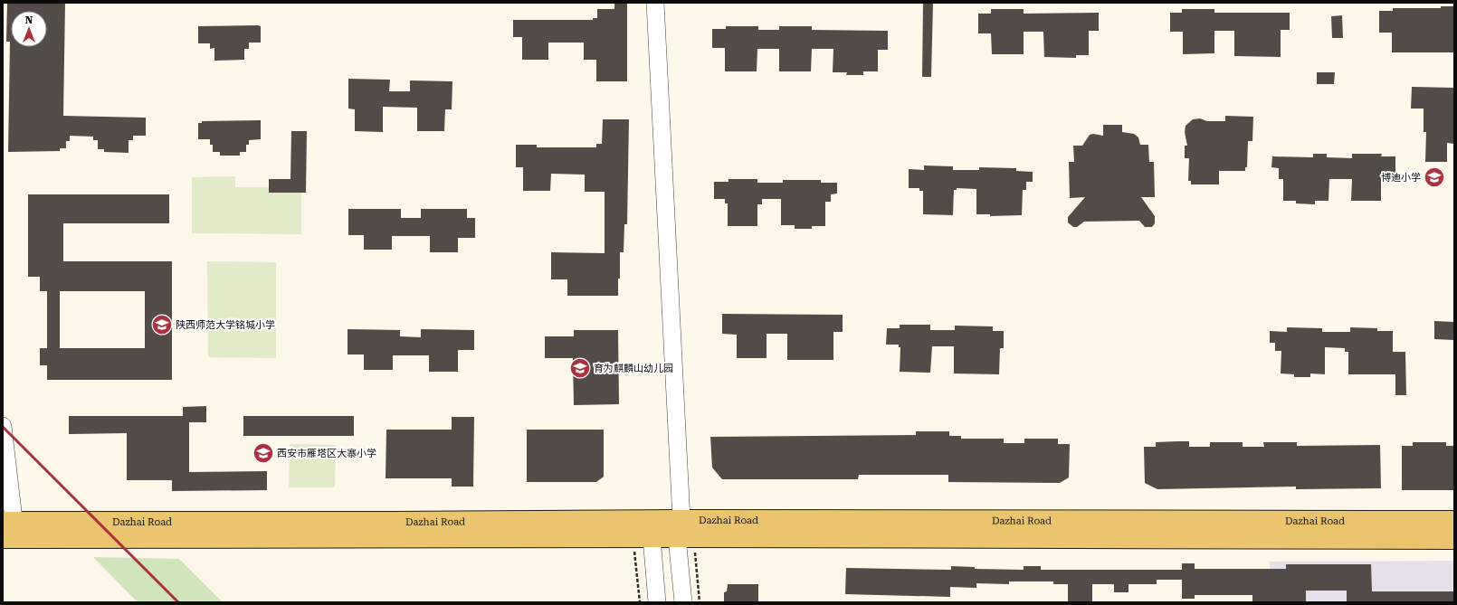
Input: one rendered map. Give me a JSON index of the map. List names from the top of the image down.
{
  "streets": {
    "main road": ["Dazhai Road"]
  },
  "places": {
    "school or university": [
      "博迪小学",
      "陕西师范大学铭城小学",
      "育为麒麟山幼儿园",
      "西安市雁塔区大寨小学"
    ]
  },
  "north": "top"
}
